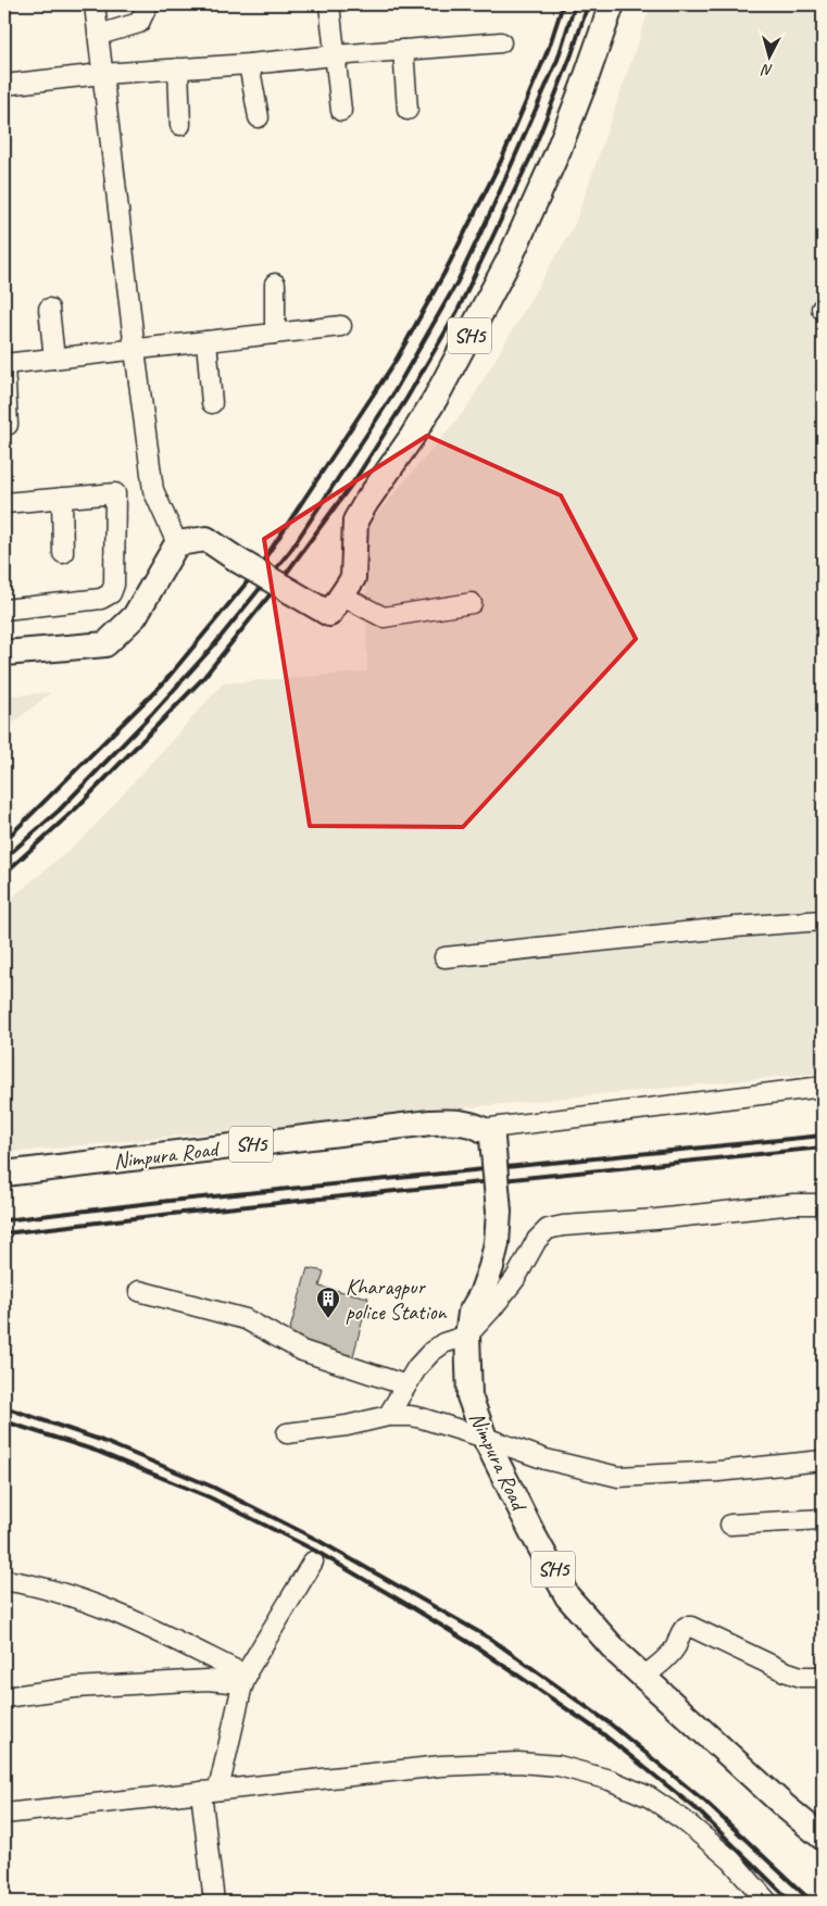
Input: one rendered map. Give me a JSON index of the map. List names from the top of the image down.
{
  "streets": {
    "main road": ["SH5", "Nimpura Road"]
  },
  "places": {
    "building": ["Kharagpur police Station"]
  },
  "north": "bottom"
}
